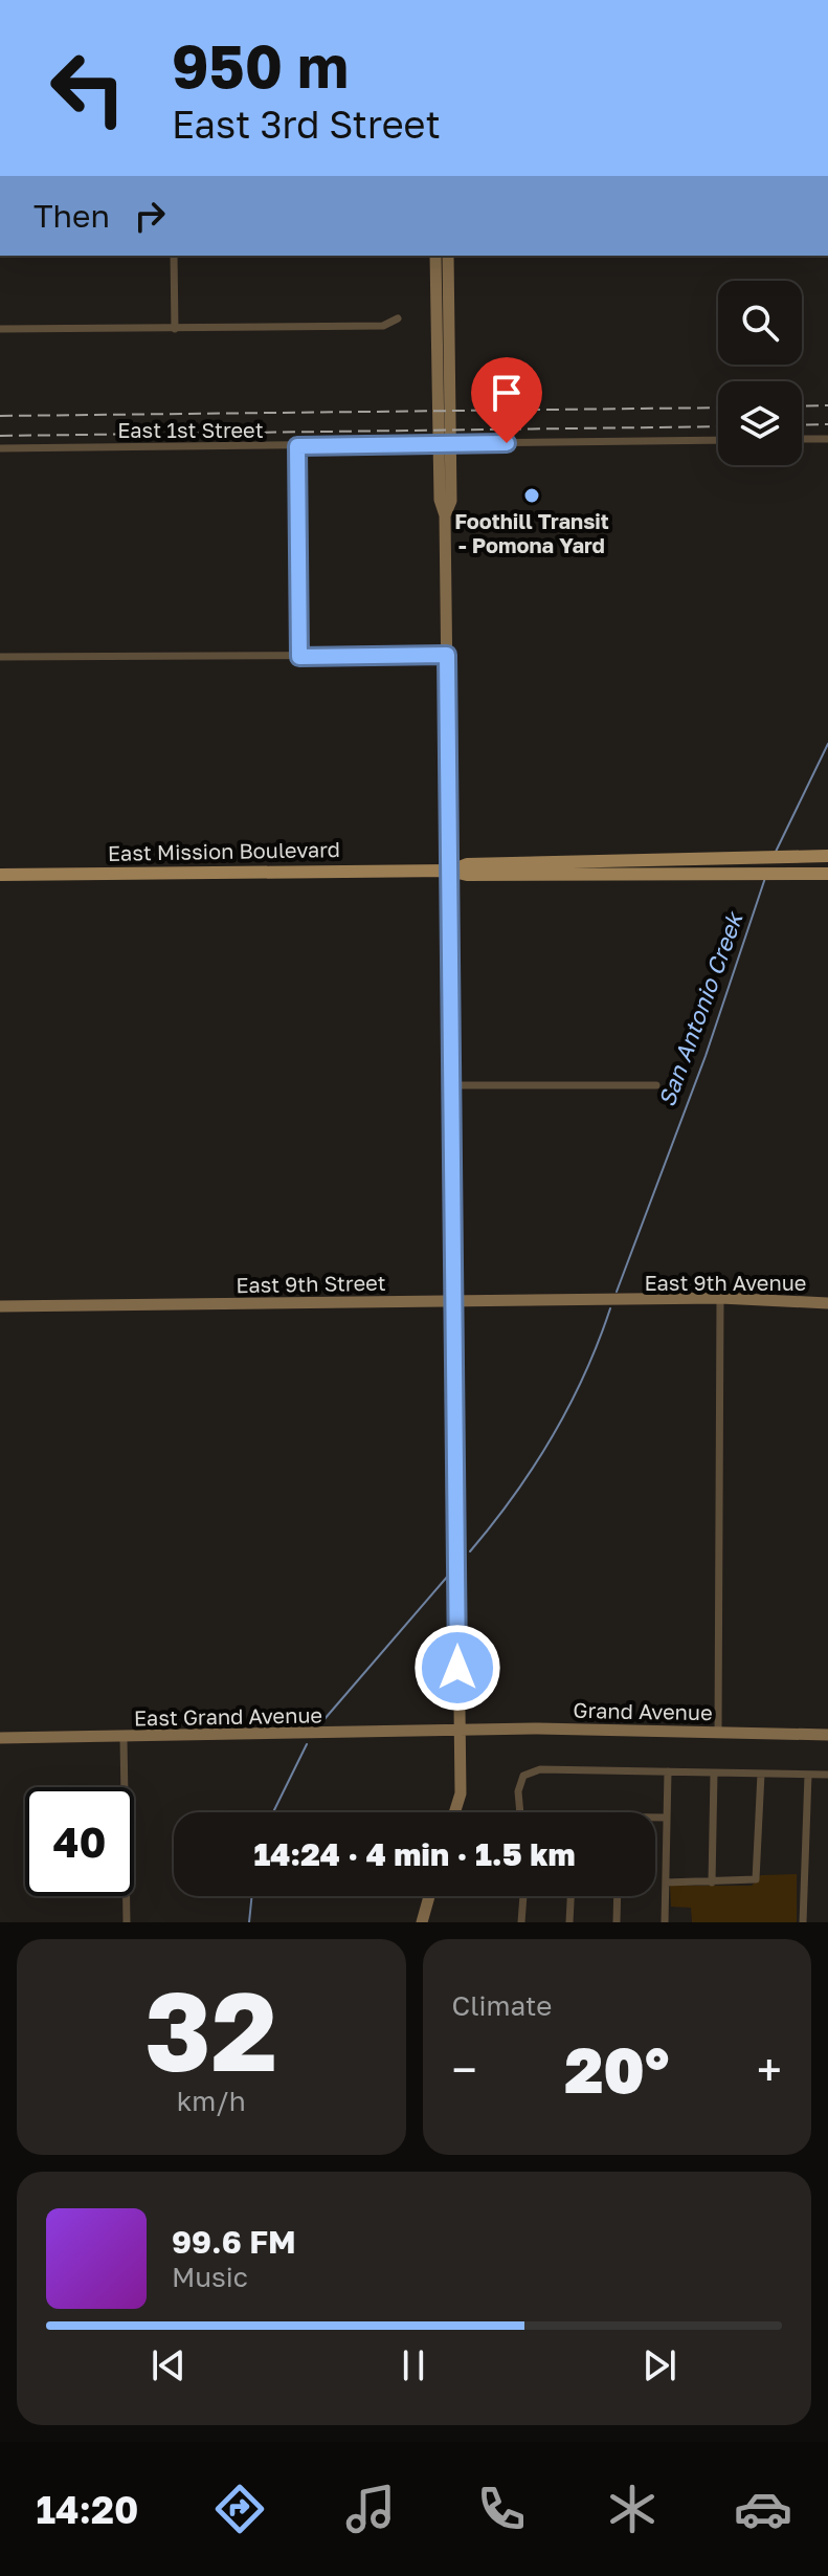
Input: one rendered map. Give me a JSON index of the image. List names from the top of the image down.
{
  "streets": {
    "main road": ["East Mission Boulevard"],
    "street": [
      "East 1st Street",
      "East 9th Avenue",
      "East 9th Street",
      "Grand Avenue",
      "East Grand Avenue"
    ]
  },
  "crossings": [
    ["East 9th Avenue", "East 9th Street"],
    ["Grand Avenue", "East Grand Avenue"]
  ],
  "water": ["San Antonio Creek"],
  "places": ["Foothill Transit - Pomona Yard"],
  "page": {
    "turn": ["950 m", "East 3rd Street"],
    "then": "Then",
    "limit": "40",
    "trip": "14:24 · 4 min · 1.5 km",
    "tile": [
      ["32", "km/h"],
      "Climate"
    ],
    "heat": ["−", "20°", "+"],
    "song": ["99.6 FM", "Music"],
    "tabs": "14:20"
  }
}
